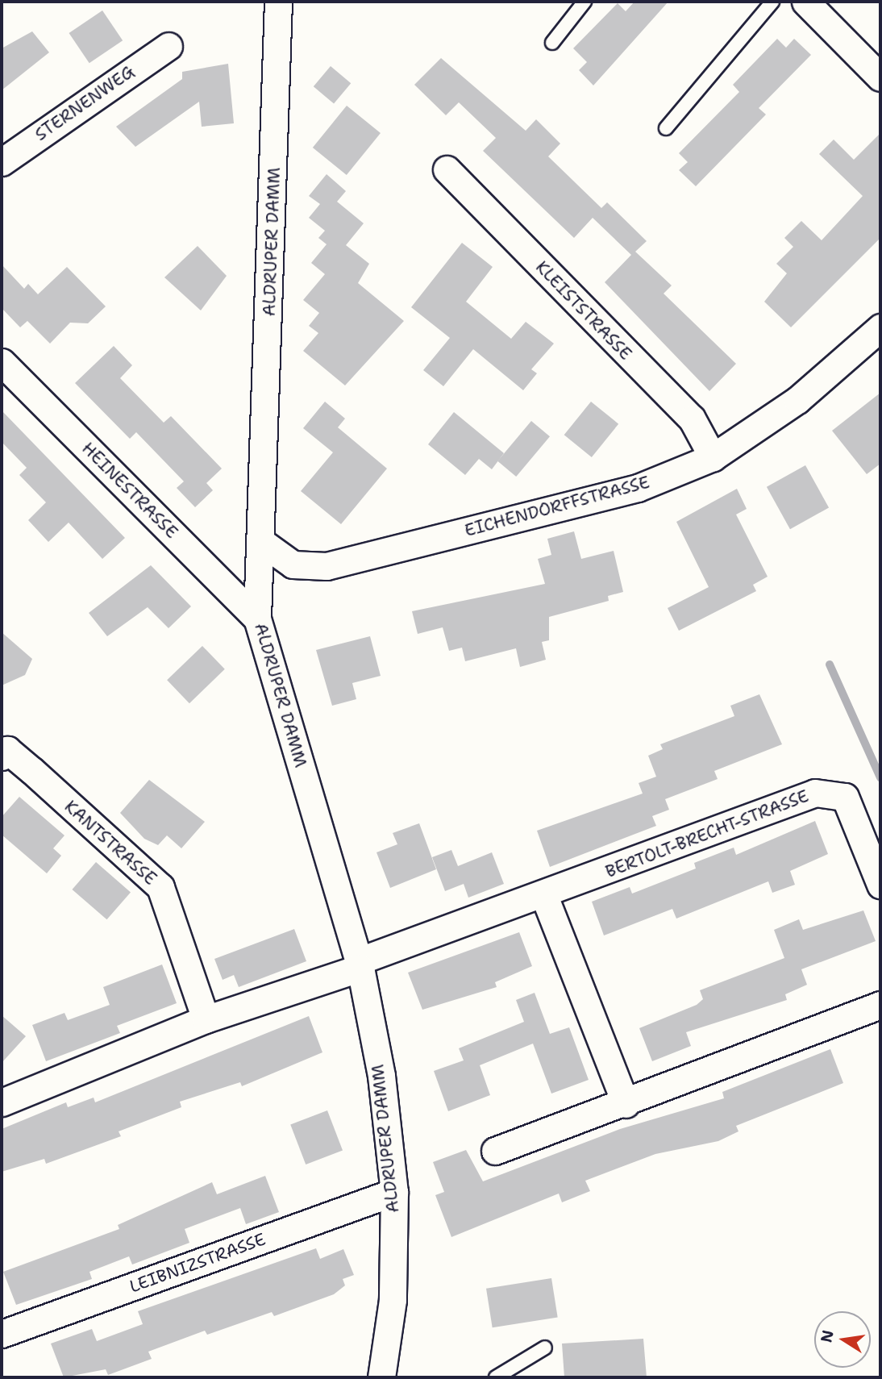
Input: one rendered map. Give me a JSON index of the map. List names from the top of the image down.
{
  "streets": {
    "street": [
      "STERNENWEG",
      "ALDRUPER DAMM",
      "KLEISTSTRASSE",
      "HEINESTRASSE",
      "EICHENDORFFSTRASSE",
      "BERTOLT-BRECHT-STRASSE",
      "KANTSTRASSE",
      "LEIBNIZSTRASSE"
    ]
  },
  "crossings": [
    ["ALDRUPER DAMM", "HEINESTRASSE"],
    ["ALDRUPER DAMM", "EICHENDORFFSTRASSE"],
    ["ALDRUPER DAMM", "BERTOLT-BRECHT-STRASSE"],
    ["ALDRUPER DAMM", "LEIBNIZSTRASSE"],
    ["KLEISTSTRASSE", "EICHENDORFFSTRASSE"]
  ],
  "north": "left"
}
